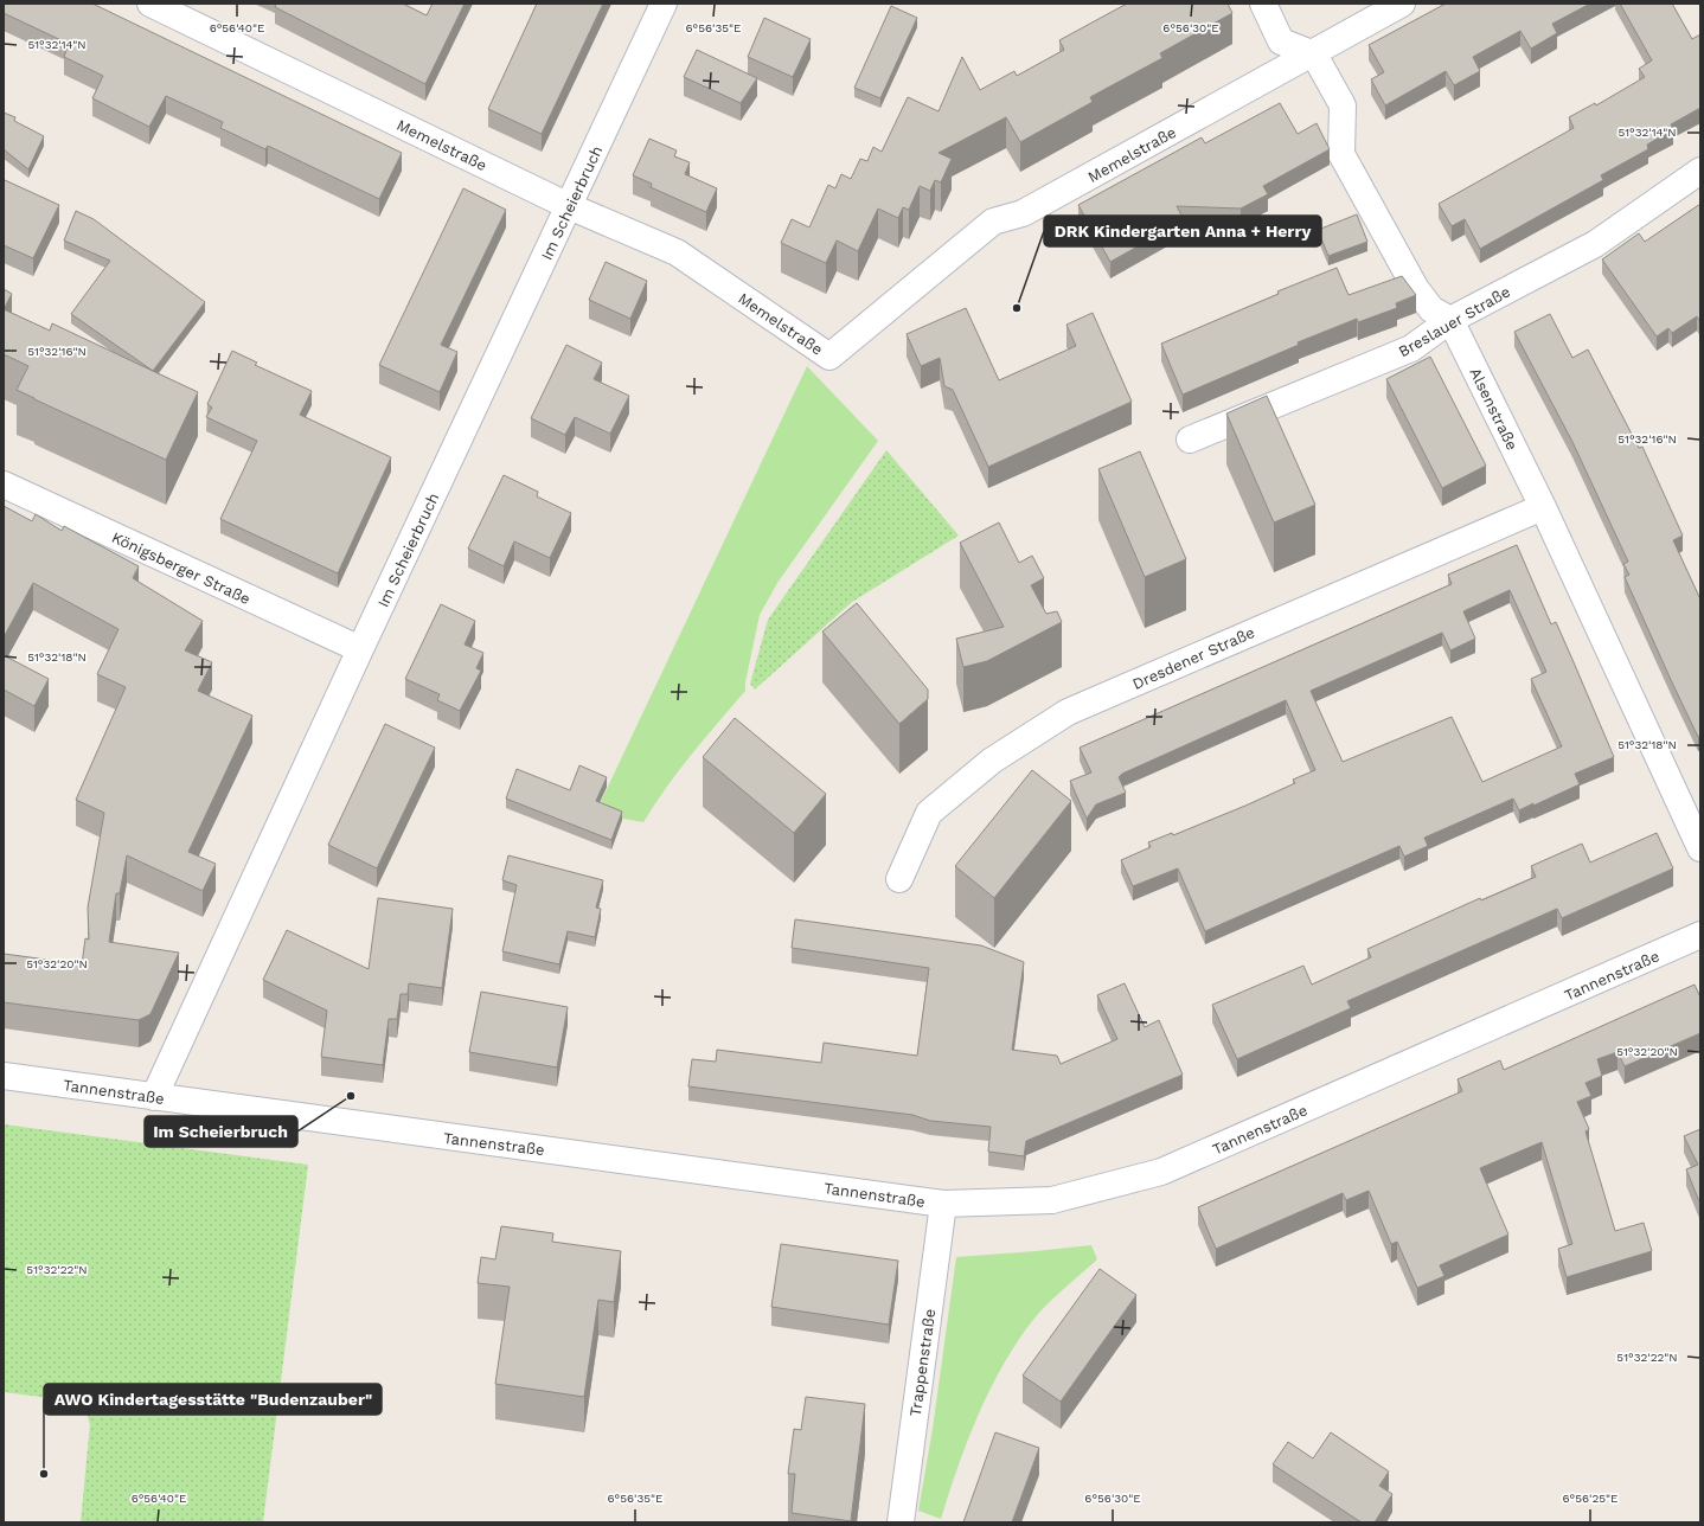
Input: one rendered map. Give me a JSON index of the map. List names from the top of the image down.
{
  "streets": {
    "street": [
      "Memelstraße",
      "Im Scheierbruch",
      "Breslauer Straße",
      "Alsenstraße",
      "Königsberger Straße",
      "Dresdener Straße",
      "Tannenstraße",
      "Trappenstraße"
    ]
  },
  "crossings": [
    ["Memelstraße", "Im Scheierbruch"],
    ["Im Scheierbruch", "Königsberger Straße"],
    ["Im Scheierbruch", "Tannenstraße"],
    ["Breslauer Straße", "Alsenstraße"],
    ["Alsenstraße", "Dresdener Straße"],
    ["Tannenstraße", "Trappenstraße"]
  ],
  "places": ["DRK Kindergarten Anna + Herry", "Im Scheierbruch", "AWO Kindertagesstätte \"Budenzauber\""],
  "coordinates": [
    "6°56'40\"E",
    "6°56'35\"E",
    "6°56'30\"E",
    "51°32'14\"N",
    "51°32'16\"N",
    "51°32'18\"N",
    "51°32'20\"N",
    "51°32'22\"N",
    "6°56'25\"E"
  ]
}
